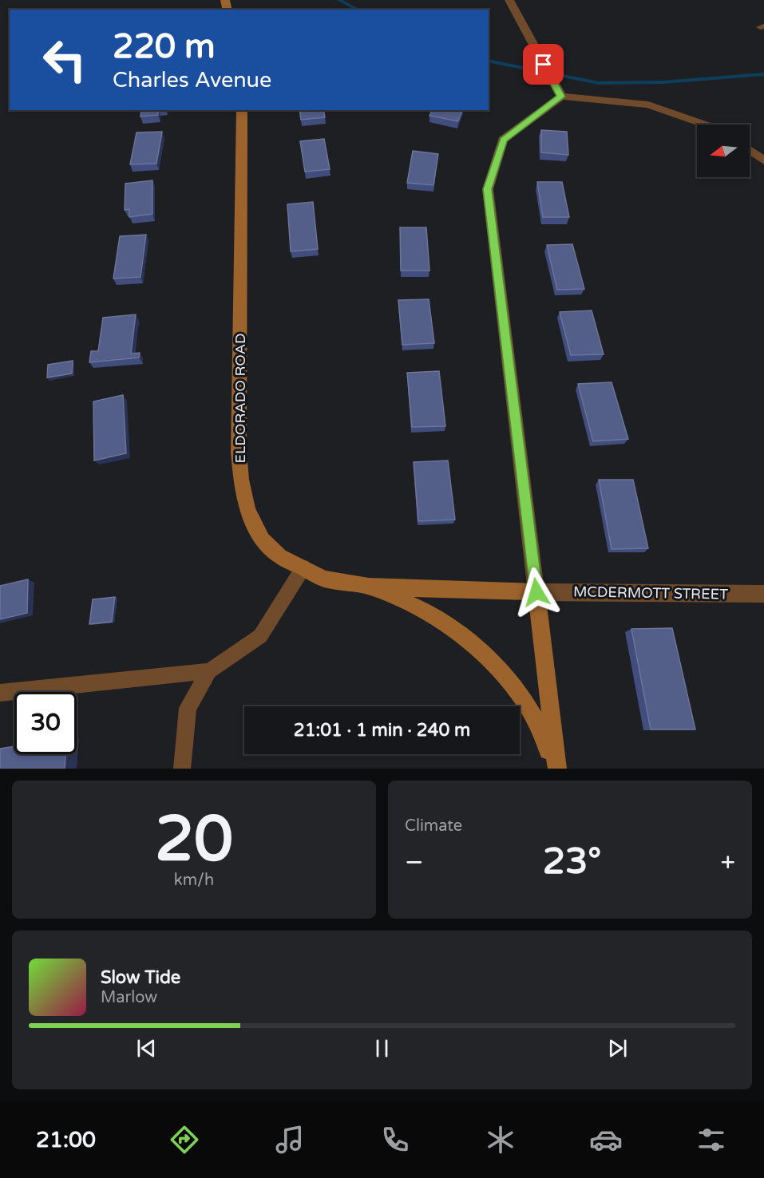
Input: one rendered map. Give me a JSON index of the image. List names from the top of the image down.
{
  "streets": {
    "street": ["ELDORADO ROAD", "MCDERMOTT STREET"]
  },
  "crossings": [
    ["ELDORADO ROAD", "MCDERMOTT STREET"]
  ],
  "north": "left",
  "page": {
    "turn": ["220 m", "Charles Avenue"],
    "limit": "30",
    "trip": "21:01 · 1 min · 240 m",
    "tile": [
      ["20", "km/h"],
      "Climate"
    ],
    "heat": ["−", "23°", "+"],
    "song": ["Slow Tide", "Marlow"],
    "tabs": "21:00"
  }
}
